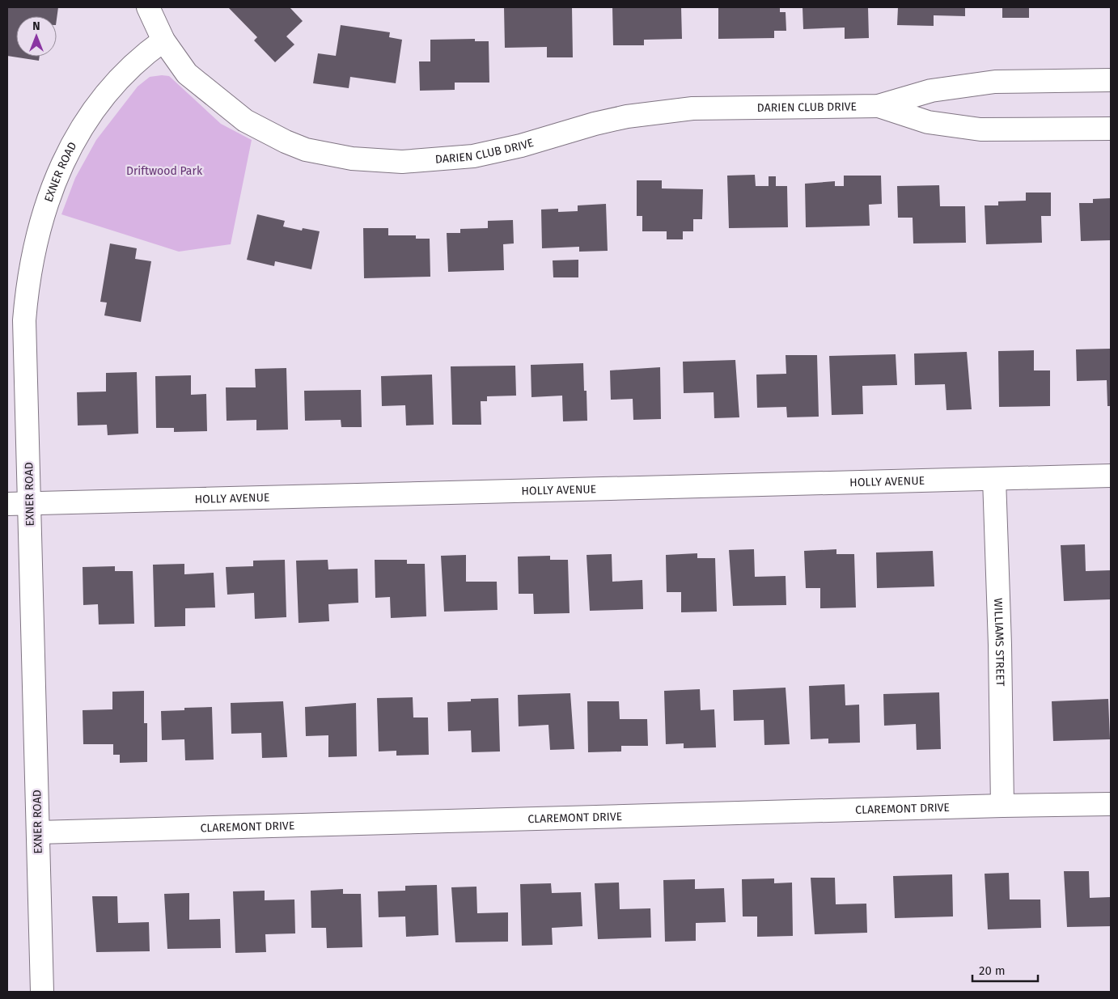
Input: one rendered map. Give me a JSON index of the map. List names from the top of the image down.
{
  "streets": {
    "street": [
      "DARIEN CLUB DRIVE",
      "EXNER ROAD",
      "HOLLY AVENUE",
      "WILLIAMS STREET",
      "CLAREMONT DRIVE"
    ]
  },
  "crossings": [
    ["DARIEN CLUB DRIVE", "EXNER ROAD"],
    ["EXNER ROAD", "HOLLY AVENUE"],
    ["EXNER ROAD", "CLAREMONT DRIVE"],
    ["HOLLY AVENUE", "WILLIAMS STREET"],
    ["WILLIAMS STREET", "CLAREMONT DRIVE"]
  ],
  "parks": ["Driftwood Park"],
  "scale_bar": "20 m",
  "north": "top"
}
